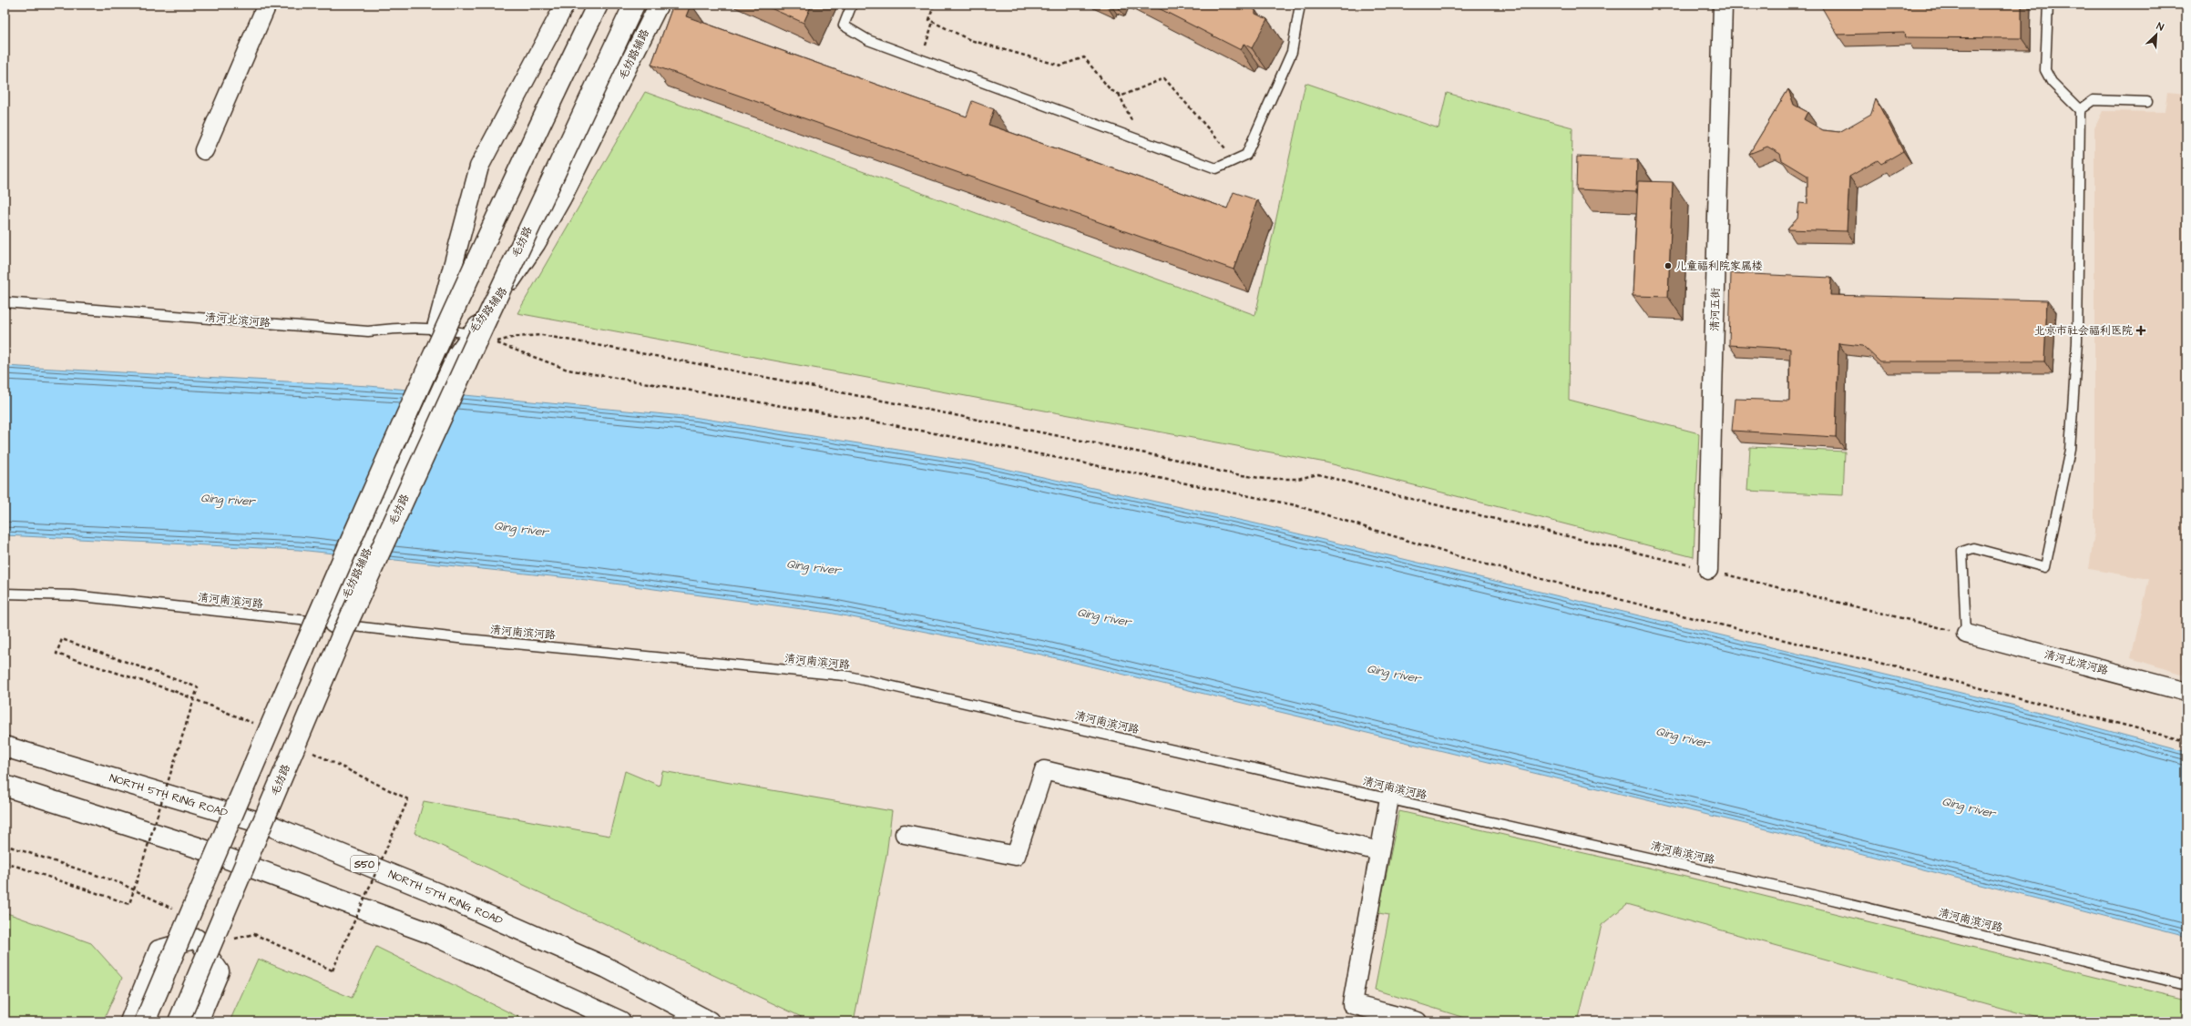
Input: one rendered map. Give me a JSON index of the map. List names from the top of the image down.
{
  "streets": {
    "main road": ["毛纺路", "NORTH 5TH RING ROAD", "S50"],
    "street": ["毛纺路辅路", "清河五街", "清河北滨河路"],
    "lane": ["清河南滨河路"]
  },
  "crossings": [
    ["毛纺路辅路", "清河北滨河路"],
    ["毛纺路辅路", "清河南滨河路"]
  ],
  "water": ["Qing river"],
  "places": {
    "other": ["儿童福利院家属楼"],
    "health": ["北京市社会福利医院"]
  },
  "north": "top right"
}
